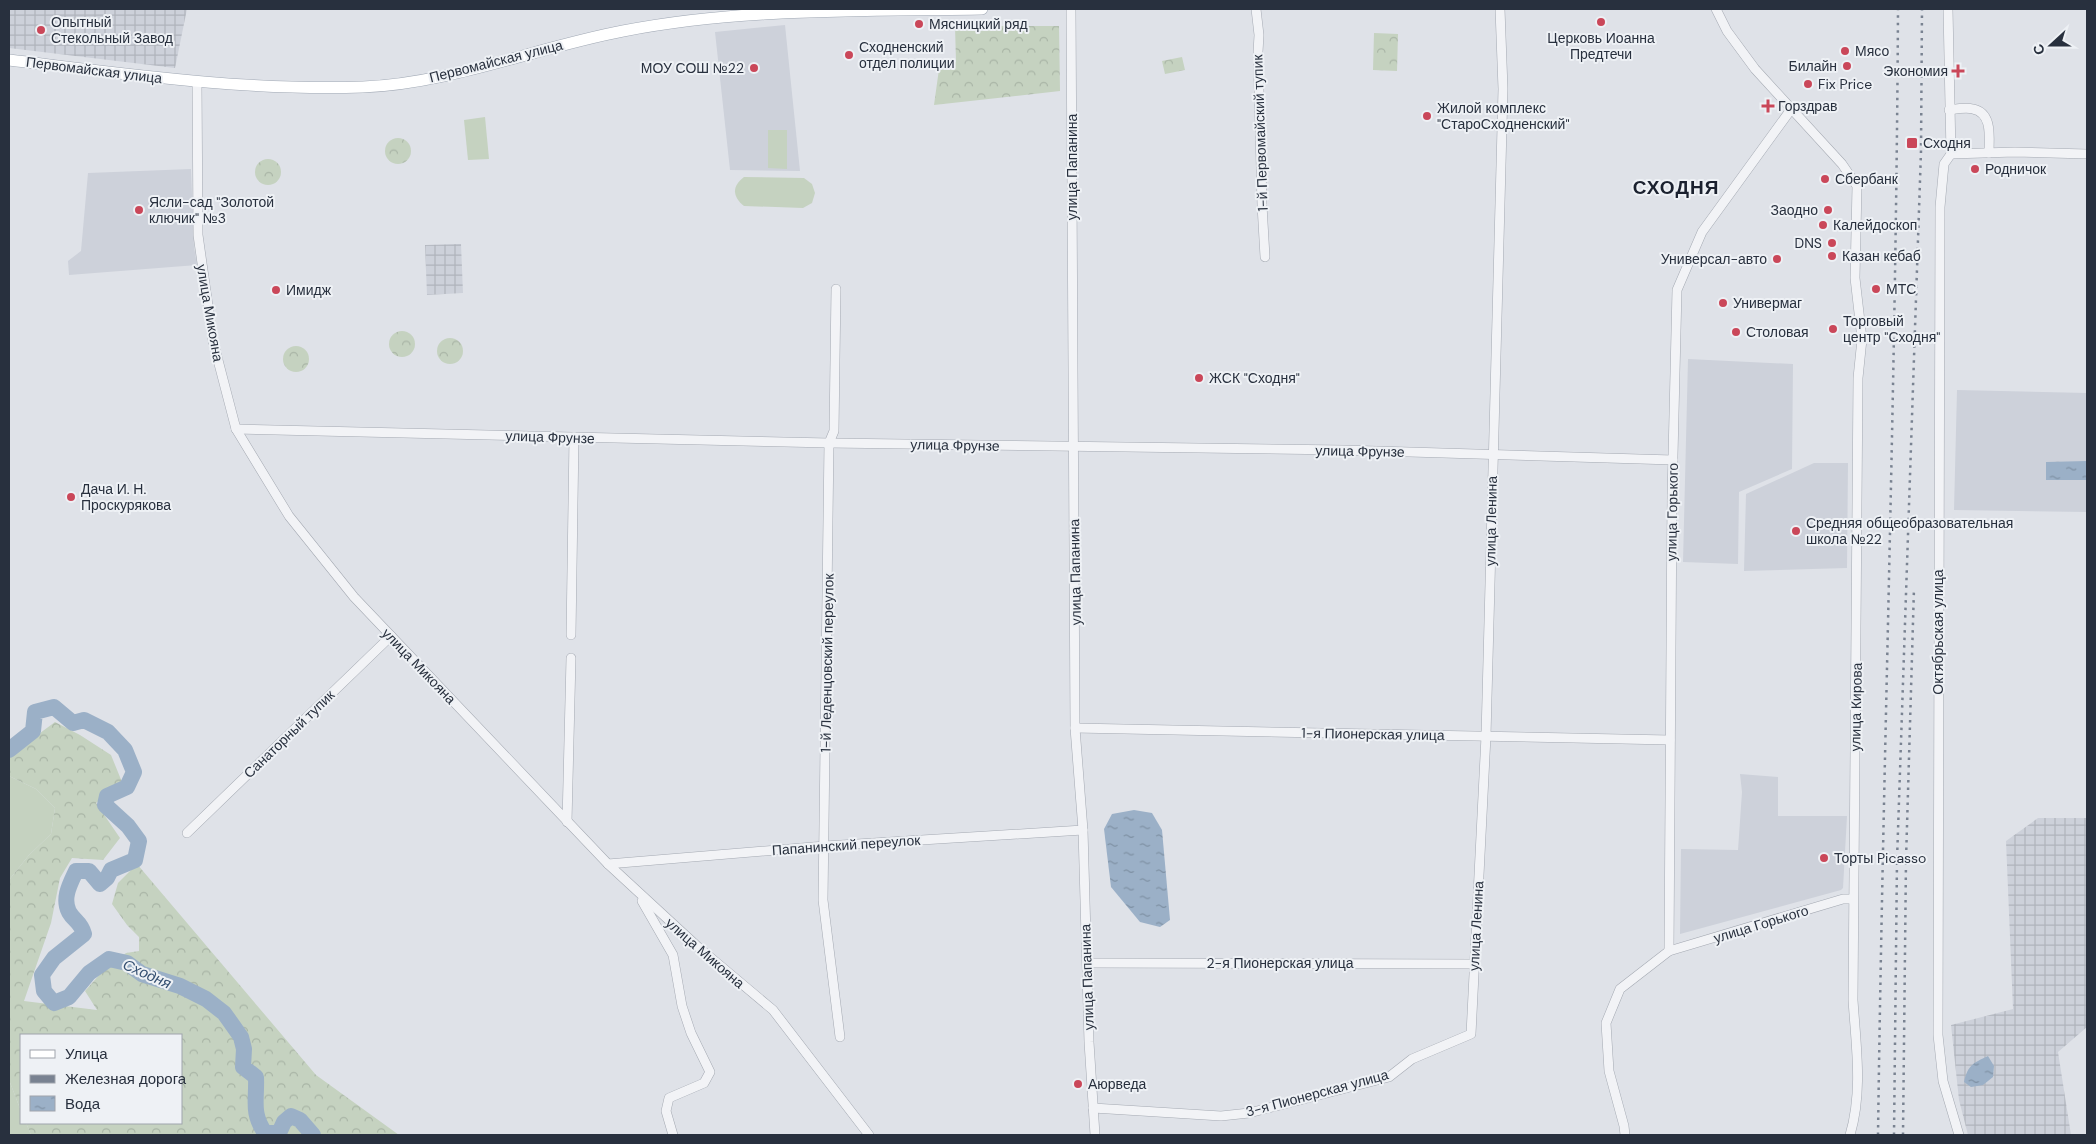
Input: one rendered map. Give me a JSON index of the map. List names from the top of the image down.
{
  "streets": {
    "main road": ["Первомайская улица"],
    "street": [
      "1-й Первомайский тупик",
      "улица Папанина",
      "улица Микояна",
      "улица Фрунзе",
      "улица Горького",
      "улица Ленина",
      "Октябрьская улица",
      "1-й Леденцовский переулок",
      "улица Кирова",
      "Санаторный тупик",
      "1-я Пионерская улица",
      "Папанинский переулок",
      "2-я Пионерская улица",
      "3-я Пионерская улица"
    ]
  },
  "crossings": [
    ["Первомайская улица", "улица Микояна"],
    ["улица Папанина", "улица Фрунзе"],
    ["улица Папанина", "1-я Пионерская улица"],
    ["улица Папанина", "Папанинский переулок"],
    ["улица Папанина", "2-я Пионерская улица"],
    ["улица Папанина", "3-я Пионерская улица"],
    ["улица Микояна", "улица Фрунзе"],
    ["улица Микояна", "Санаторный тупик"],
    ["улица Микояна", "Папанинский переулок"],
    ["улица Фрунзе", "улица Горького"],
    ["улица Фрунзе", "улица Ленина"],
    ["улица Фрунзе", "1-й Леденцовский переулок"],
    ["улица Горького", "улица Кирова"],
    ["улица Горького", "1-я Пионерская улица"],
    ["улица Ленина", "1-я Пионерская улица"],
    ["улица Ленина", "2-я Пионерская улица"],
    ["улица Ленина", "3-я Пионерская улица"],
    ["1-й Леденцовский переулок", "Папанинский переулок"]
  ],
  "districts": ["СХОДНЯ"],
  "water": ["Сходня"],
  "places": {
    "other": [
      "Церковь Иоанна Предтечи",
      "Мясницкий ряд",
      "Опытный Стекольный Завод",
      "Мясо",
      "Сходненский отдел полиции",
      "Билайн",
      "МОУ СОШ №22",
      "Fix Price",
      "Жилой комплекс \"СтароСходненский\"",
      "Родничок",
      "Сбербанк",
      "Ясли-сад \"Золотой ключик\" №3",
      "Заодно",
      "Калейдоскоп",
      "DNS",
      "Казан кебаб",
      "Универсал-авто",
      "МТС",
      "Имидж",
      "Универмаг",
      "Торговый центр \"Сходня\"",
      "Столовая",
      "ЖСК \"Сходня\"",
      "Дача И. Н. Проскурякова",
      "Средняя общеобразовательная школа №22",
      "Торты Picasso",
      "Аюрведа"
    ],
    "health": ["Экономия", "Горздрав"],
    "transit": ["Сходня"]
  },
  "legend": ["Улица", "Железная дорога", "Вода"],
  "north": "left"
}
